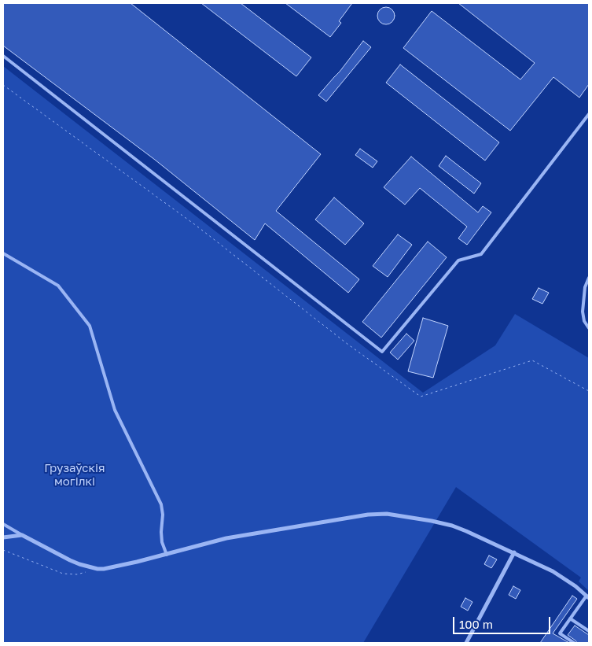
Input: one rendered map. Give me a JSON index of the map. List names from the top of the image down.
{
  "parks": ["Грузаўскія могілкі"],
  "scale_bar": "100 m"
}
